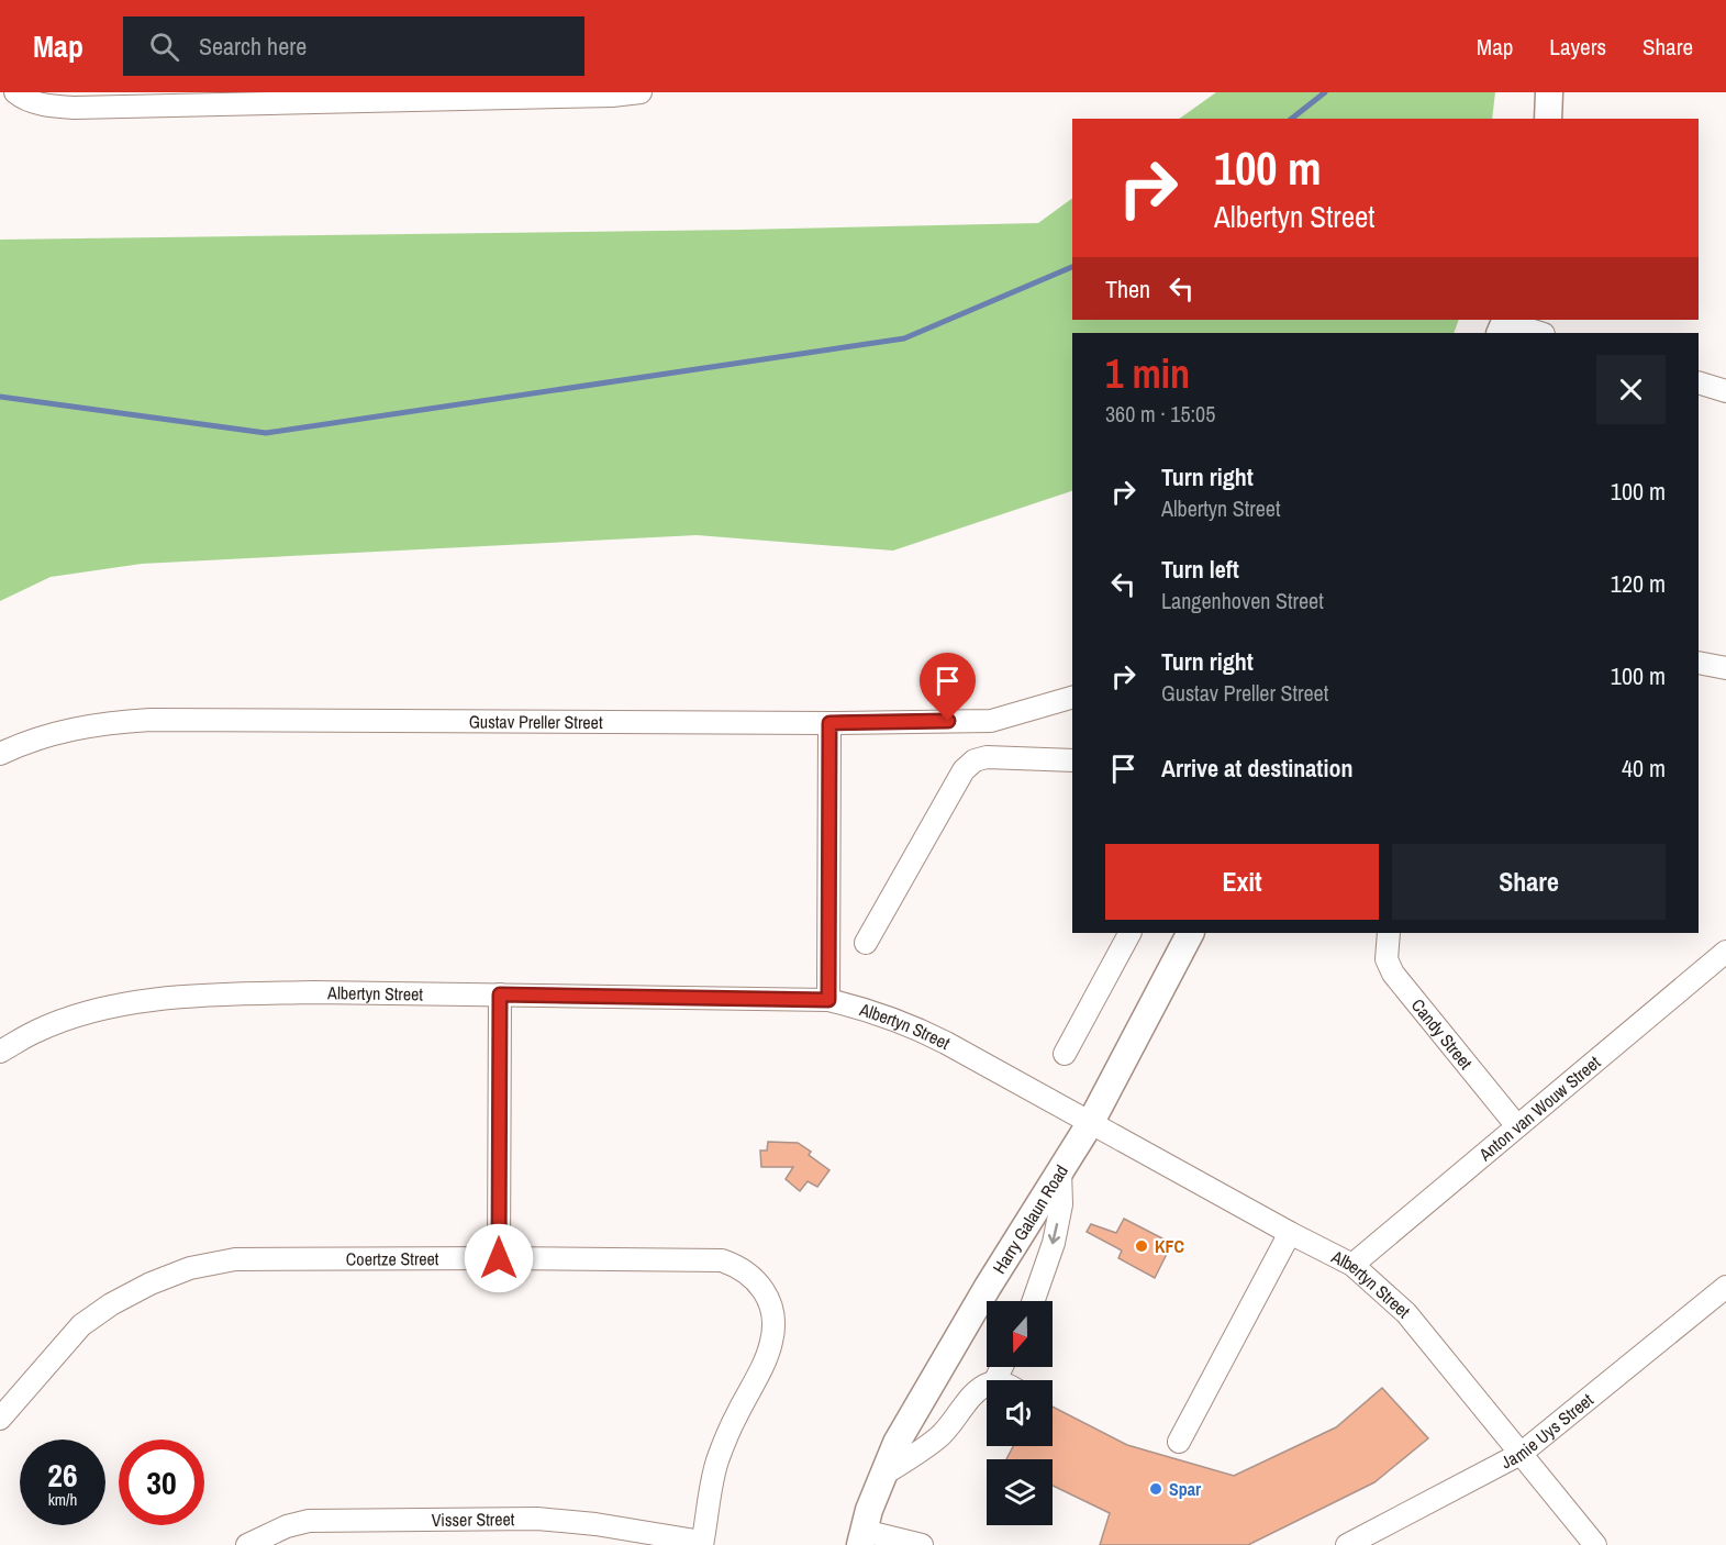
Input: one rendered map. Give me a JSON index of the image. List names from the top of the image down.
{
  "streets": {
    "main road": ["Harry Galaun Road"],
    "street": [
      "Gustav Preller Street",
      "Albertyn Street",
      "Candy Street",
      "Anton van Wouw Street",
      "Coertze Street",
      "Jamie Uys Street",
      "Visser Street"
    ]
  },
  "crossings": [
    ["Albertyn Street", "Anton van Wouw Street"],
    ["Albertyn Street", "Harry Galaun Road"],
    ["Albertyn Street", "Jamie Uys Street"],
    ["Candy Street", "Anton van Wouw Street"],
    ["Coertze Street", "Visser Street"]
  ],
  "places": ["KFC", "Spar"],
  "north": "bottom",
  "page": {
    "header": "Map",
    "search": "Search here",
    "nav": ["Map", "Layers", "Share"],
    "turn": ["100 m", "Albertyn Street"],
    "then": "Then",
    "heading": ["1 min", "360 m · 15:05"],
    "list": [
      {
        "name": "Turn right",
        "note": "Albertyn Street",
        "value": "100 m"
      },
      {
        "name": "Turn left",
        "note": "Langenhoven Street",
        "value": "120 m"
      },
      {
        "name": "Turn right",
        "note": "Gustav Preller Street",
        "value": "100 m"
      },
      {
        "name": "Arrive at destination",
        "value": "40 m"
      }
    ],
    "buttons": ["Exit", "Share"],
    "speed": "26 km/h",
    "limit": "30"
  }
}
